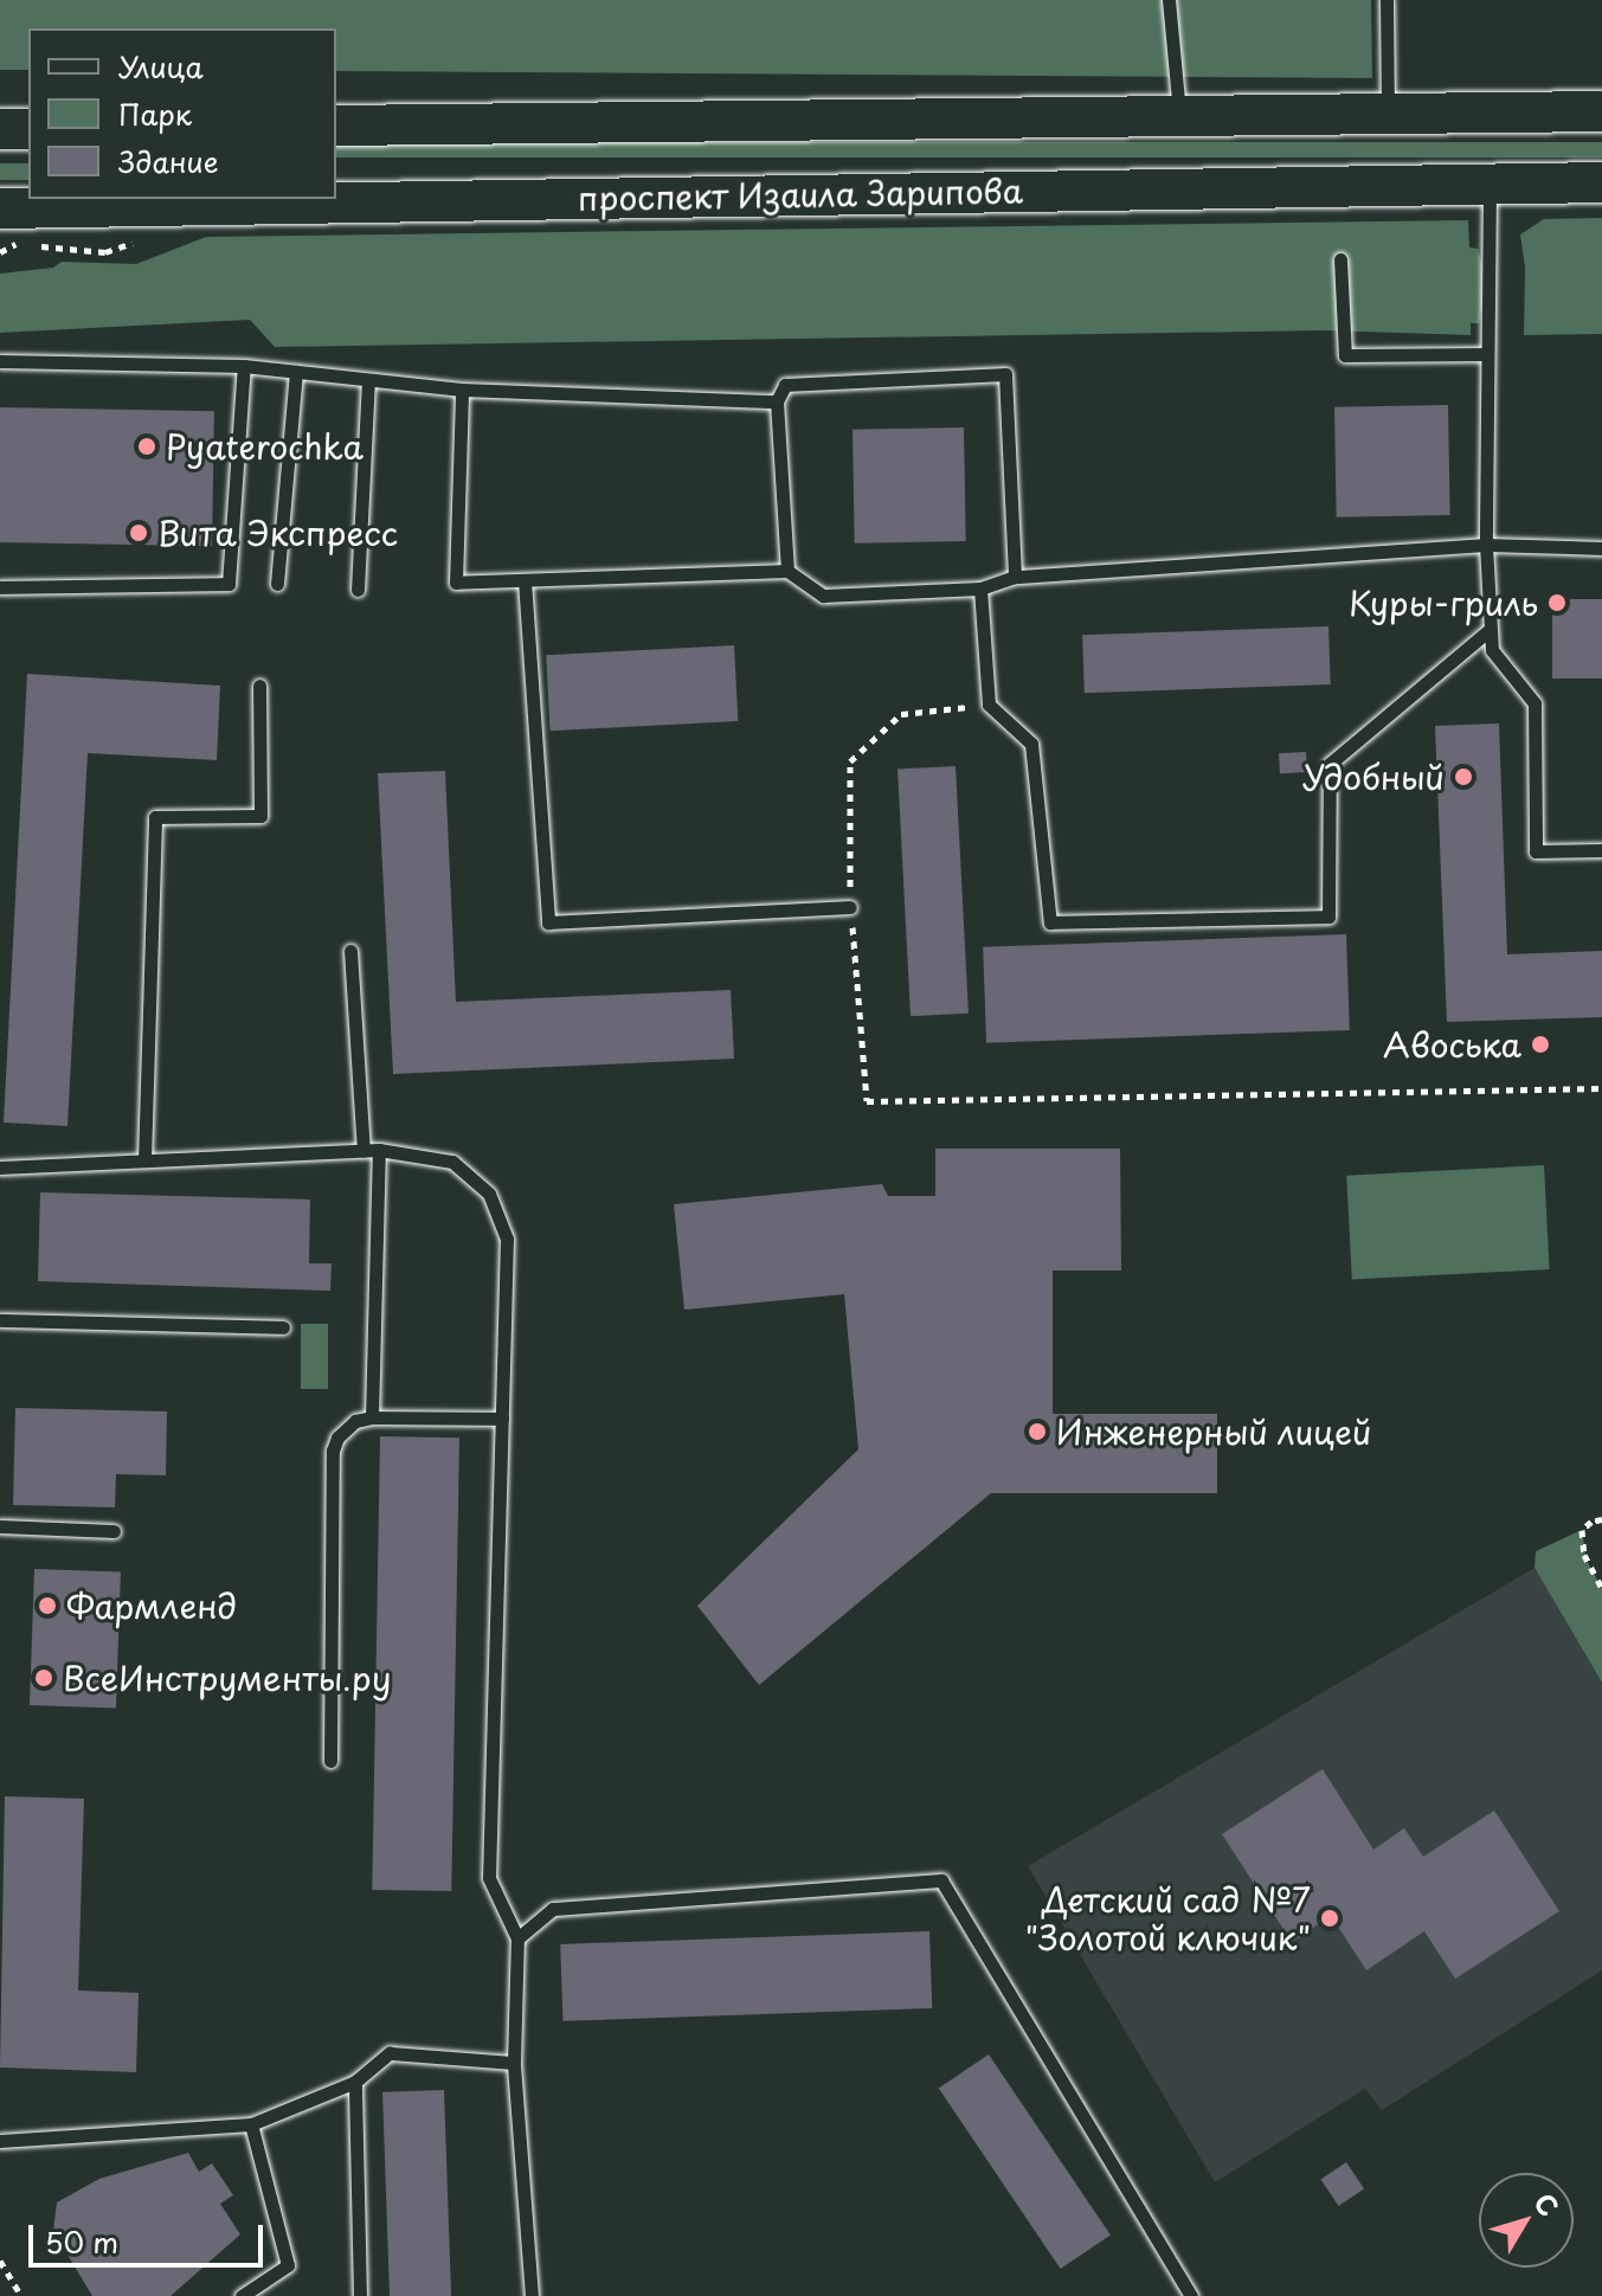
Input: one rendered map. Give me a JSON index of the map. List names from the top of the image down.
{
  "streets": {
    "main road": ["проспект Изаила Зарипова"]
  },
  "places": [
    "Pyaterochka",
    "Вита Экспресс",
    "Куры-гриль",
    "Удобный",
    "Авоська",
    "Инженерный лицей",
    "Фармленд",
    "ВсеИнструменты.ру",
    "Детский сад №7 \"Золотой ключик\""
  ],
  "legend": ["Улица", "Парк", "Здание"],
  "scale_bar": "50 m",
  "north": "top right"
}
